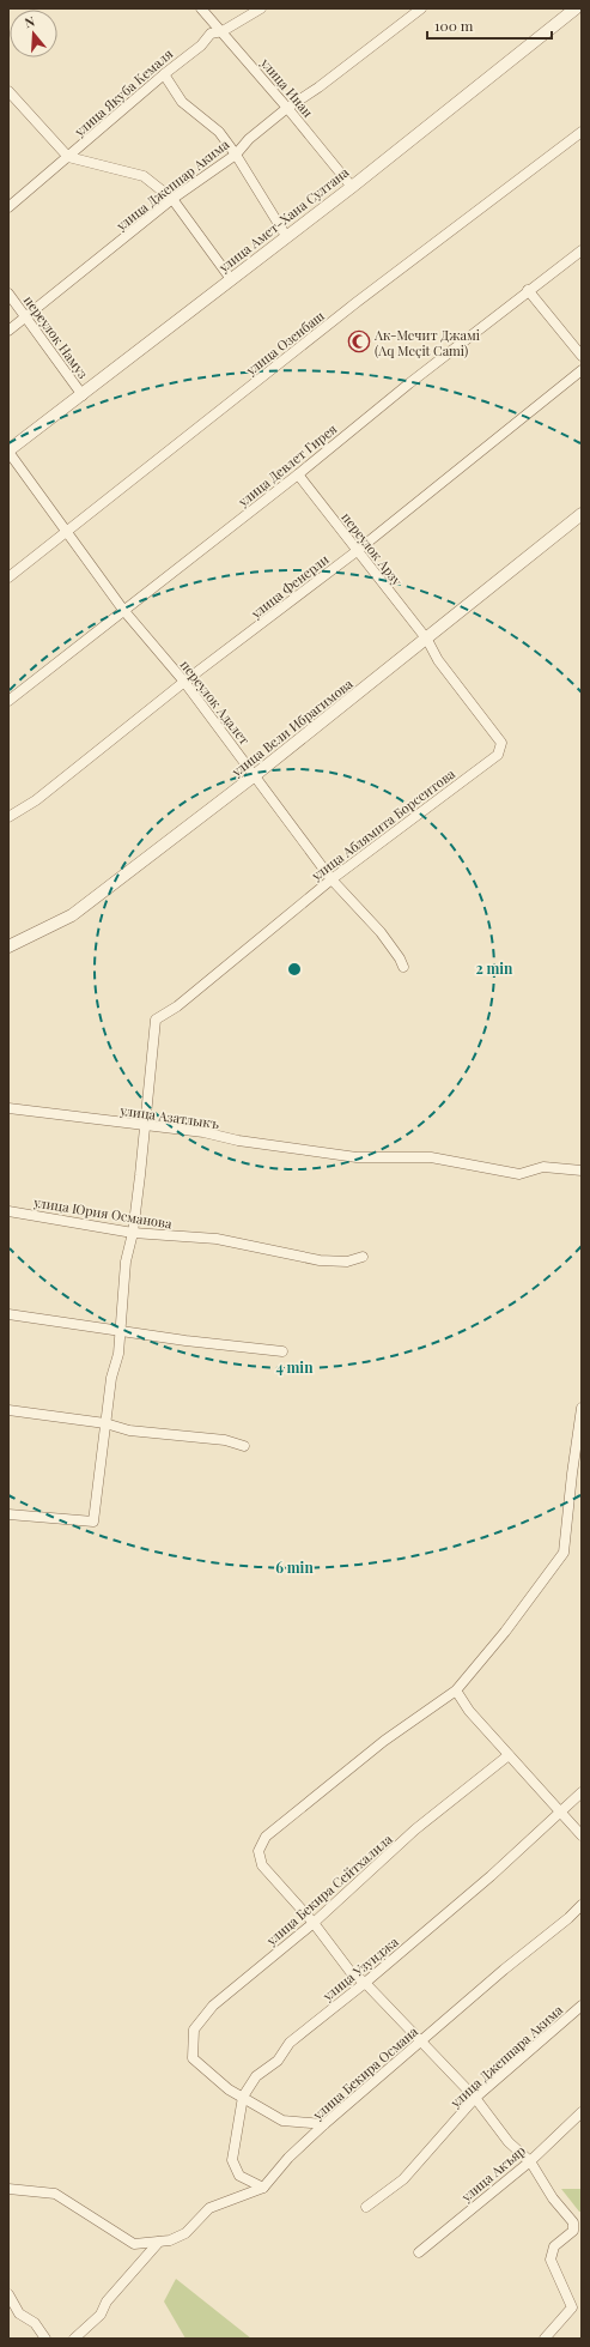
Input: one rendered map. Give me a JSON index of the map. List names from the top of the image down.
{
  "streets": {
    "street": [
      "улица Инан",
      "улица Якуба Кемаля",
      "улица Джеппар Акима",
      "улица Амет-Хана Султана",
      "переулок Намуз",
      "улица Озенбаш",
      "улица Девлет Гирея",
      "переулок Арзу",
      "улица Фенерли",
      "переулок Адалет",
      "улица Вели Ибрагимова",
      "улица Аблямита Борсеитова",
      "улица Азатлыкъ",
      "улица Юрия Османова",
      "улица Бекира Сейтхалила",
      "улица Узунджа",
      "улица Джеппара Акима",
      "улица Бекира Османа",
      "улица Акъяр"
    ]
  },
  "crossings": [
    ["улица Инан", "улица Якуба Кемаля"],
    ["улица Инан", "улица Джеппар Акима"],
    ["улица Инан", "улица Амет-Хана Султана"],
    ["улица Джеппар Акима", "переулок Намуз"],
    ["улица Амет-Хана Султана", "переулок Намуз"],
    ["улица Амет-Хана Султана", "переулок Адалет"],
    ["улица Озенбаш", "переулок Адалет"],
    ["улица Девлет Гирея", "переулок Арзу"],
    ["улица Девлет Гирея", "переулок Адалет"],
    ["переулок Арзу", "улица Фенерли"],
    ["переулок Арзу", "улица Вели Ибрагимова"],
    ["переулок Арзу", "улица Аблямита Борсеитова"],
    ["улица Фенерли", "переулок Адалет"],
    ["переулок Адалет", "улица Вели Ибрагимова"],
    ["переулок Адалет", "улица Аблямита Борсеитова"],
    ["улица Вели Ибрагимова", "улица Аблямита Борсеитова"],
    ["улица Аблямита Борсеитова", "улица Азатлыкъ"],
    ["улица Бекира Сейтхалила", "улица Узунджа"],
    ["улица Узунджа", "улица Бекира Османа"]
  ],
  "places": {
    "mosque": ["Ак-Мечит Джамі (Aq Meçit Cami)"]
  },
  "scale_bar": "100 m",
  "north": "top",
  "rings": ["2 min", "4 min", "6 min"]
}
